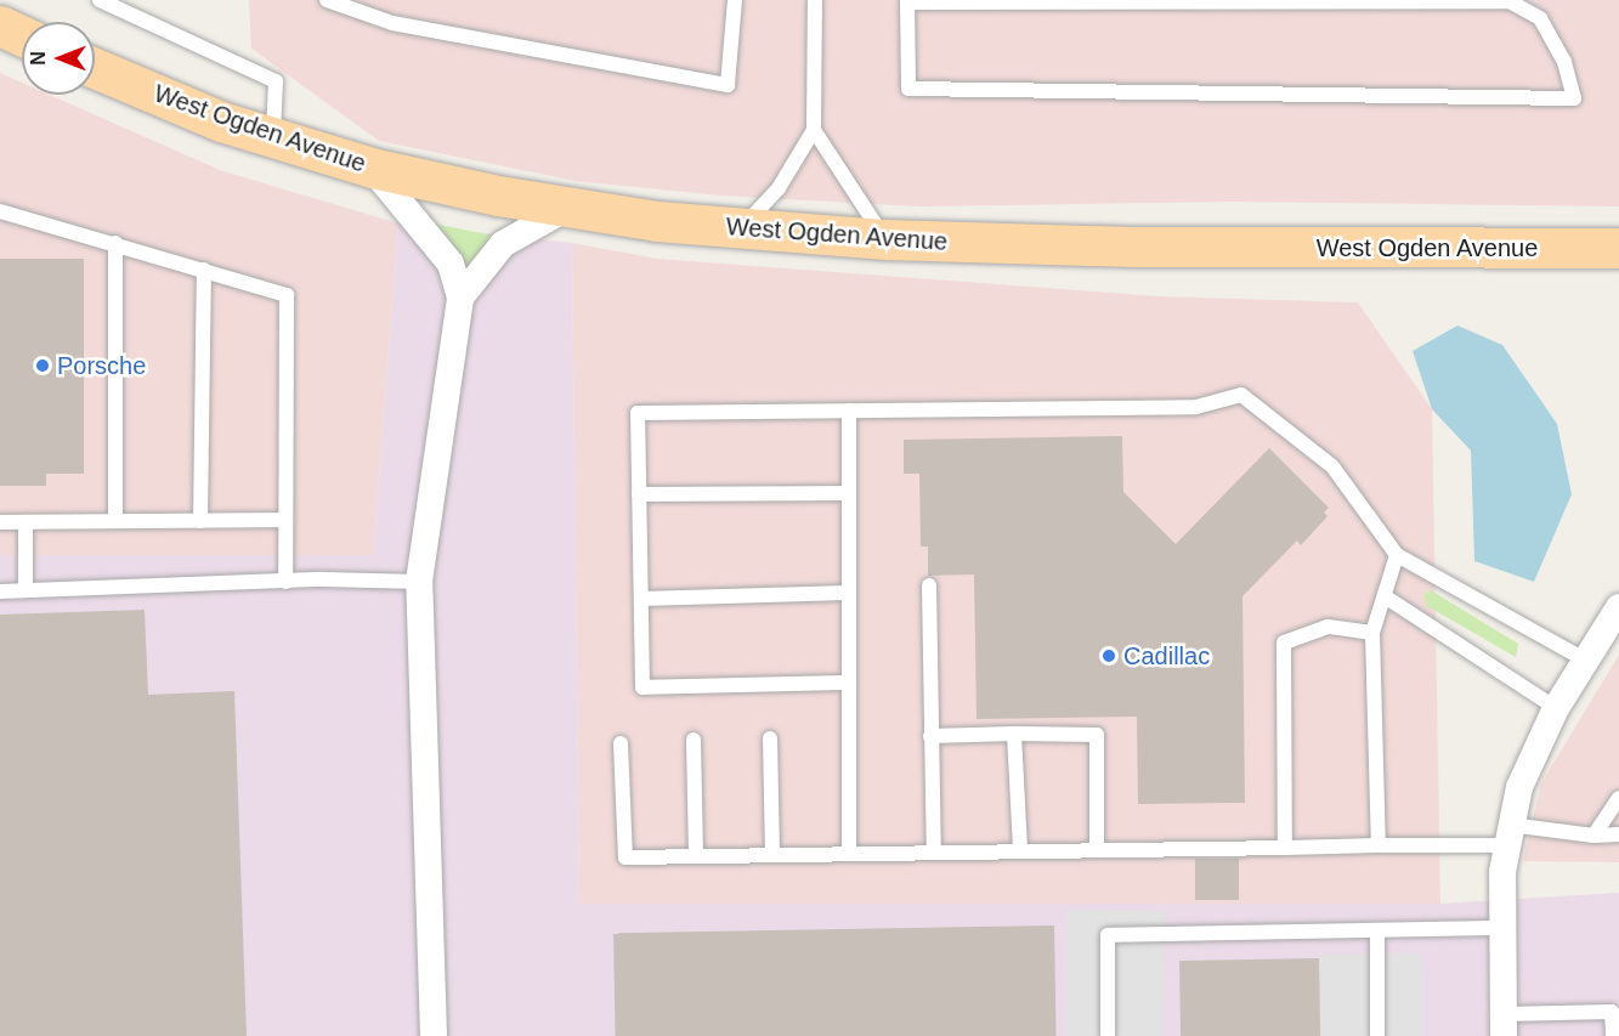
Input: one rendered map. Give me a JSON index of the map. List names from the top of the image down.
{
  "streets": {
    "main road": ["West Ogden Avenue"]
  },
  "places": ["Porsche", "Cadillac"],
  "north": "left"
}
